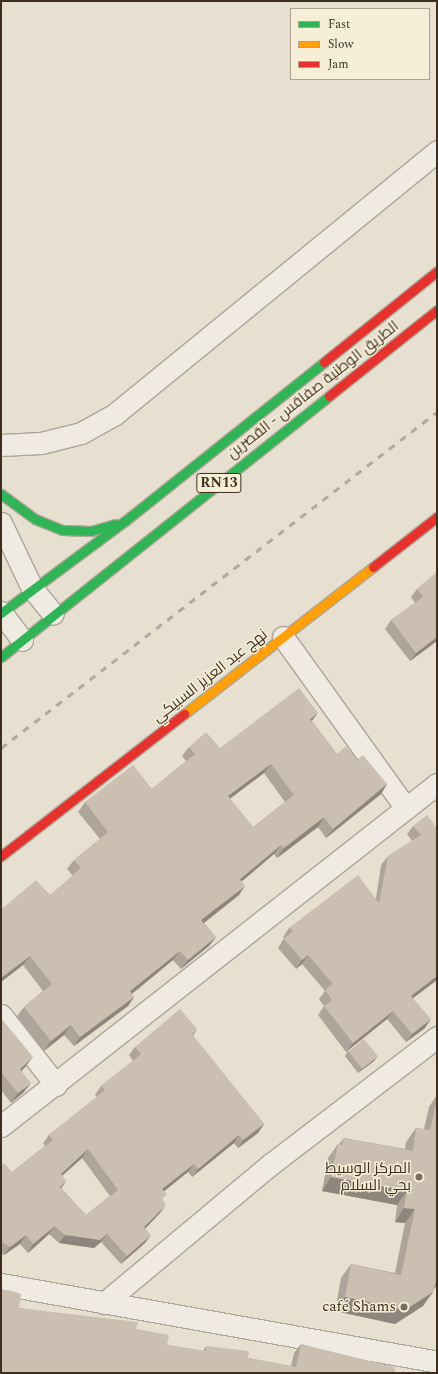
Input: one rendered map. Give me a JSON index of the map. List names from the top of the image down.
{
  "streets": {
    "main road": ["الطريق الوطنية صفاقس - القصرين", "RN13", "نهج عبد العزيز السبيكي"]
  },
  "places": ["المركز الوسيط بحي السلام", "café Shams"],
  "legend": ["Fast", "Slow", "Jam"]
}
